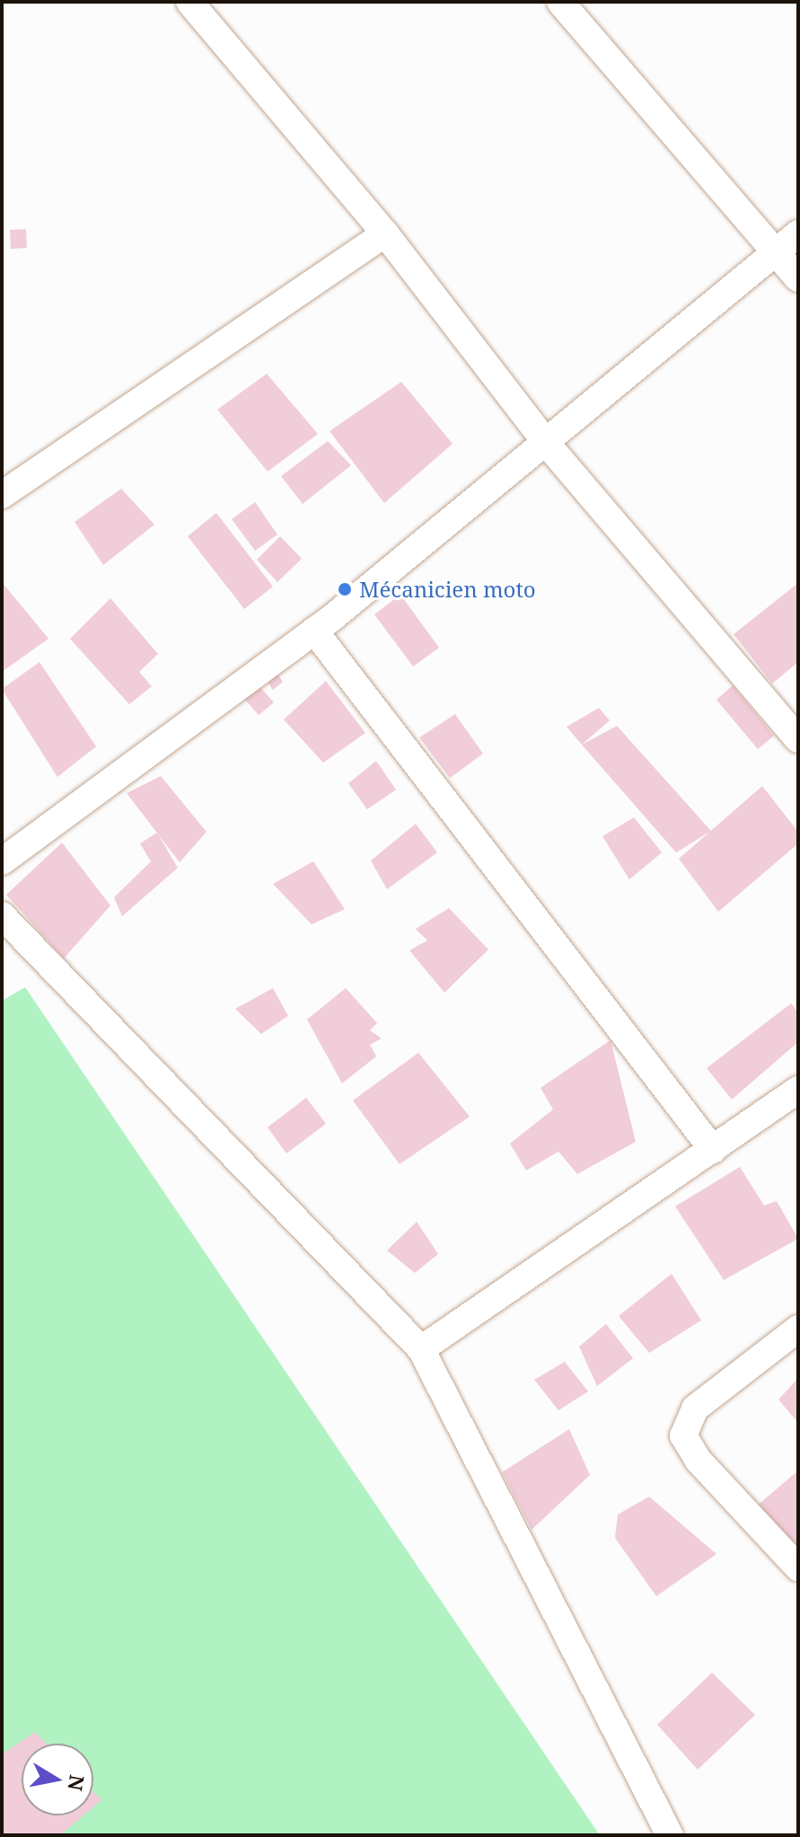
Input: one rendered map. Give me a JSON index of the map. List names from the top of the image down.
{
  "places": ["Mécanicien moto"],
  "north": "right"
}
